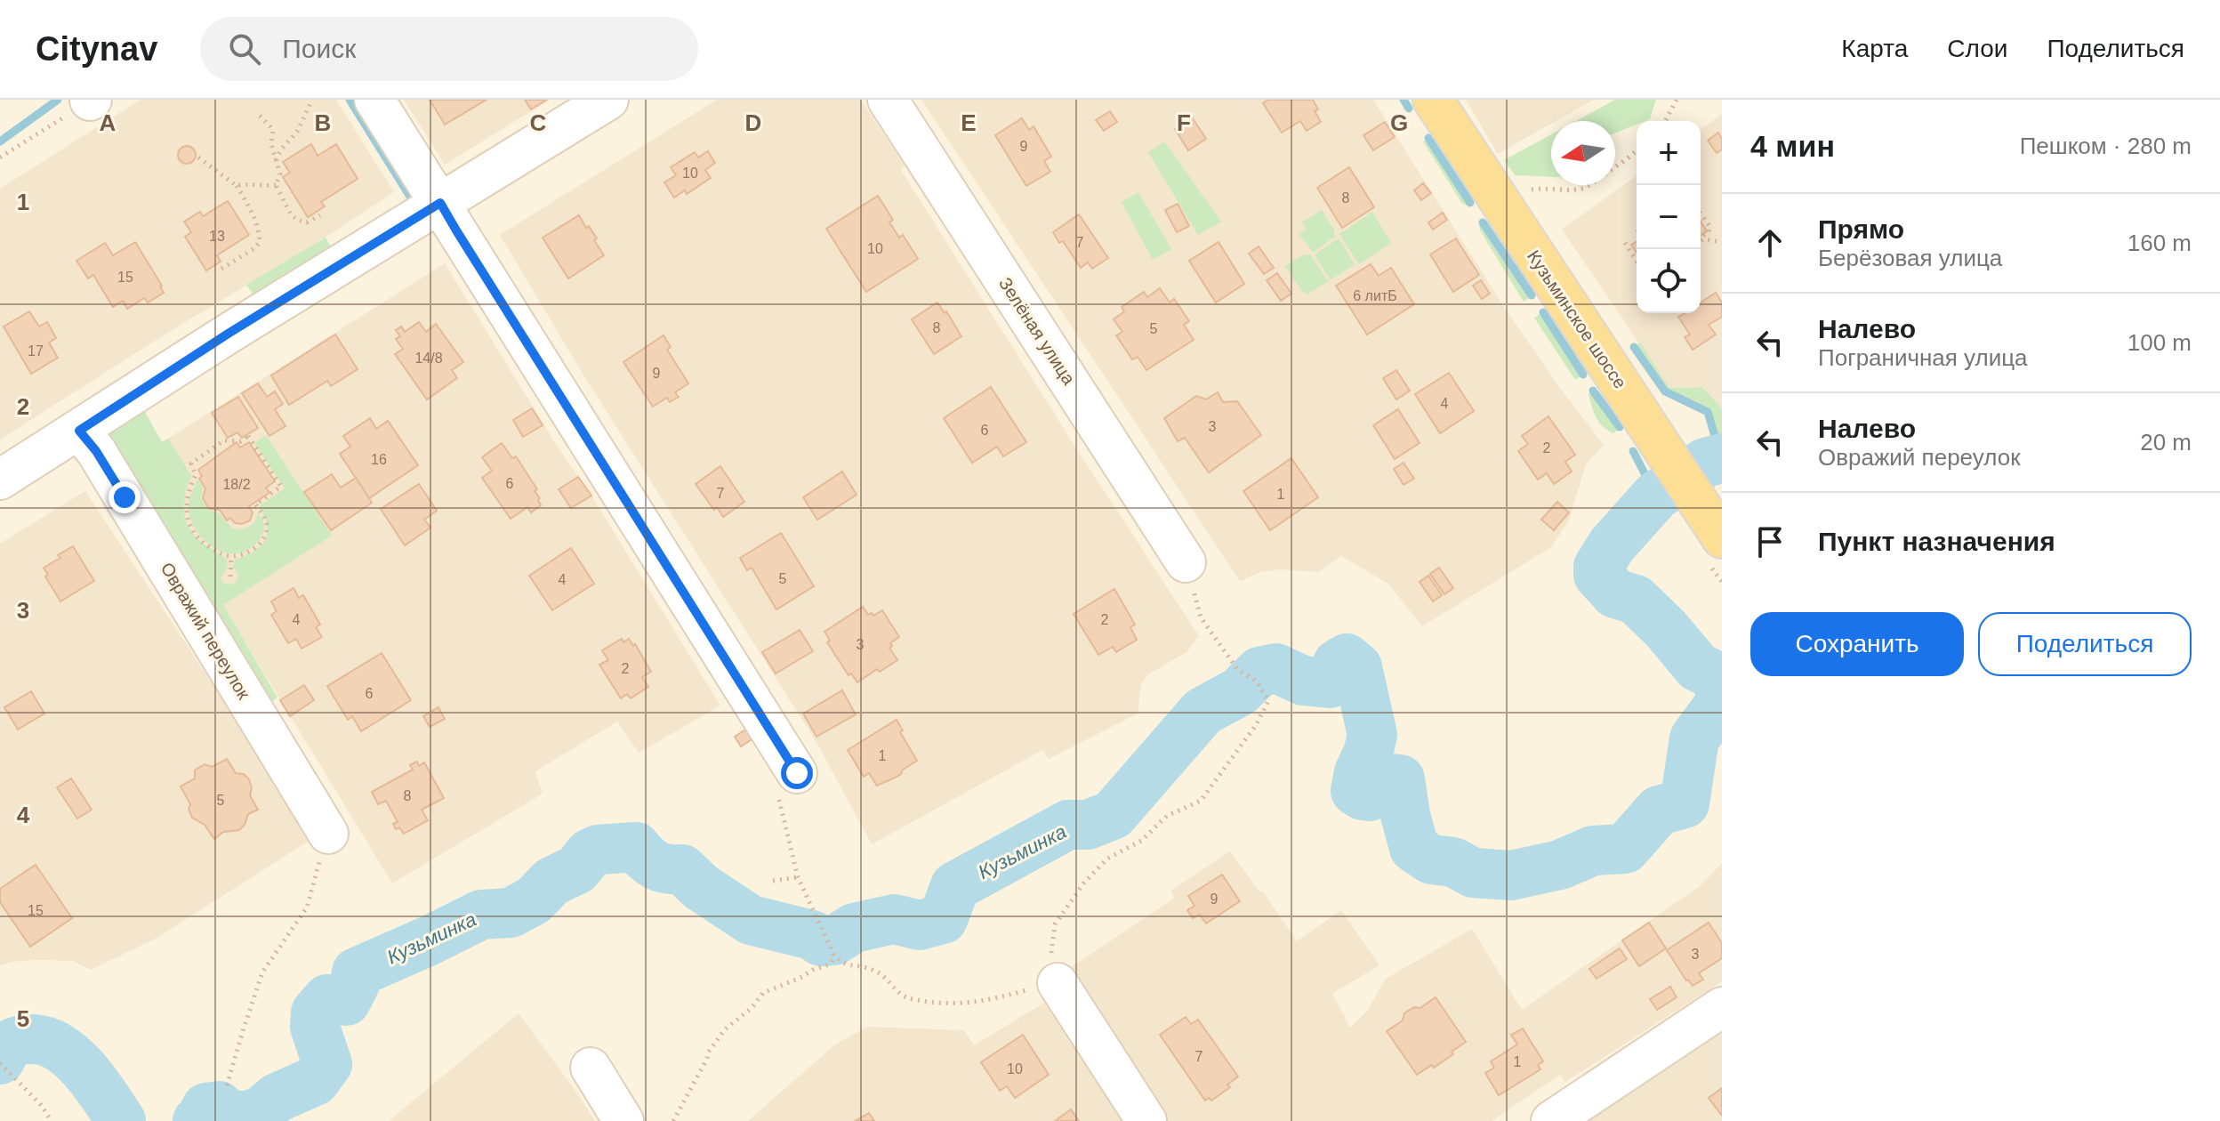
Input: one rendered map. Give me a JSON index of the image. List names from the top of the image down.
{
  "streets": {
    "main road": ["Кузьминское шоссе"],
    "street": ["Зелёная улица", "Овражий переулок"]
  },
  "water": ["Кузьминка"],
  "house_numbers": [
    "9",
    "10",
    "8",
    "13",
    "7",
    "10",
    "15",
    "6 литБ",
    "8",
    "5",
    "17",
    "14/8",
    "9",
    "4",
    "3",
    "6",
    "2",
    "16",
    "6",
    "18/2",
    "7",
    "1",
    "5",
    "4",
    "4",
    "2",
    "3",
    "2",
    "6",
    "1",
    "8",
    "5",
    "9",
    "15",
    "3",
    "7",
    "1",
    "10"
  ],
  "north": "left",
  "page": {
    "header": "Citynav",
    "search": "Поиск",
    "nav": ["Карта", "Слои", "Поделиться"],
    "heading": ["4 мин", "Пешком · 280 m"],
    "map_buttons": ["+", "−"],
    "list": [
      ["Прямо", "Берёзовая улица", "160 m"],
      ["Налево", "Пограничная улица", "100 m"],
      ["Налево", "Овражий переулок", "20 m"],
      "Пункт назначения"
    ],
    "buttons": ["Сохранить", "Поделиться"]
  },
  "grid": {
    "columns": [
      "A",
      "B",
      "C",
      "D",
      "E",
      "F",
      "G"
    ],
    "rows": [
      "1",
      "2",
      "3",
      "4",
      "5"
    ]
  }
}
